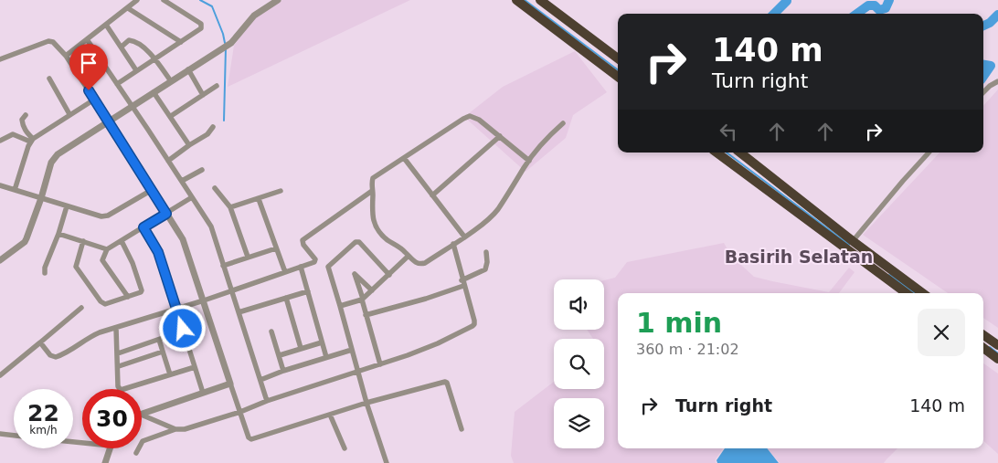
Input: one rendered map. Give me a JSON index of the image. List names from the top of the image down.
{
  "districts": ["Basirih Selatan"],
  "page": {
    "turn": ["140 m", "Turn right"],
    "heading": ["1 min", "360 m · 21:02"],
    "list": [
      {
        "name": "Turn right",
        "value": "140 m"
      }
    ],
    "speed": "22 km/h",
    "limit": "30"
  }
}
